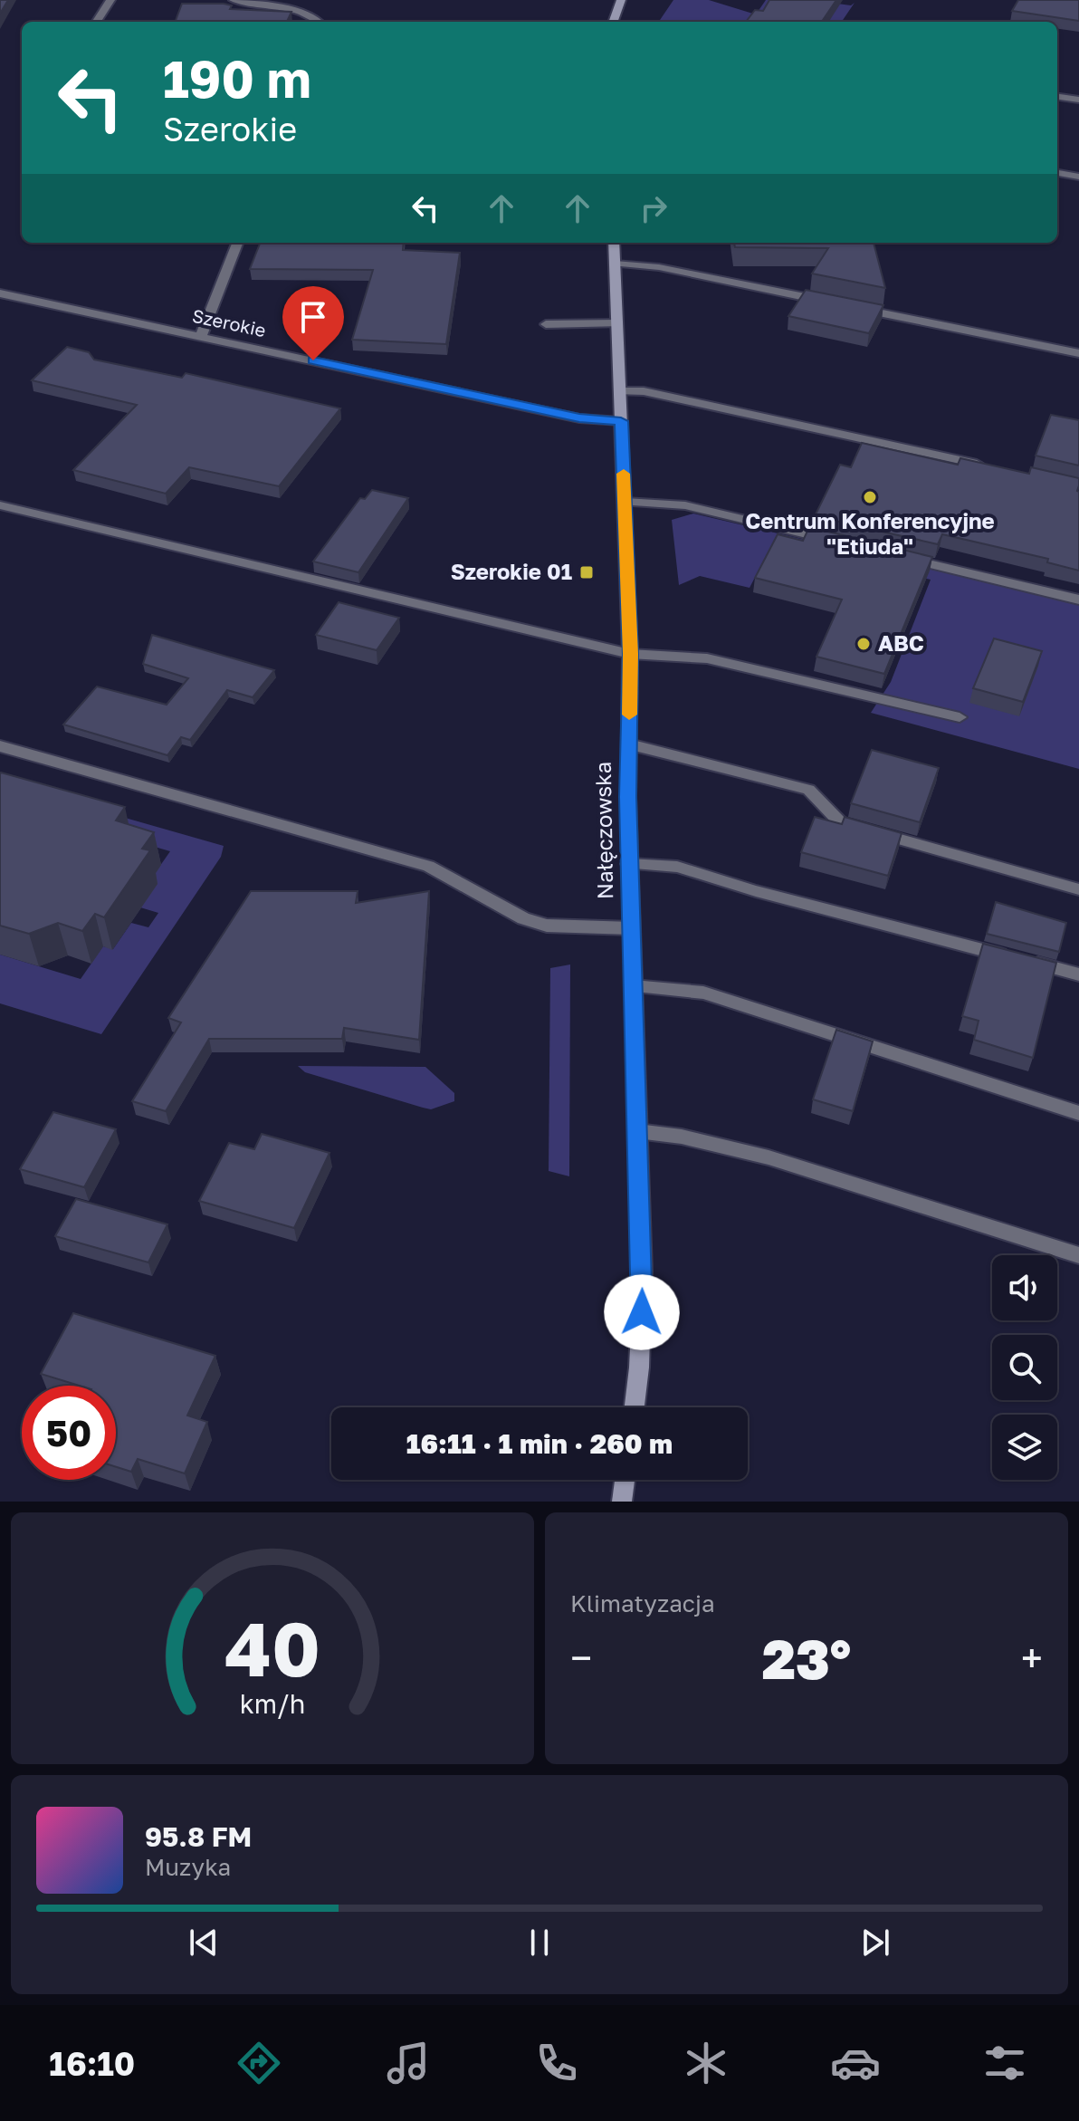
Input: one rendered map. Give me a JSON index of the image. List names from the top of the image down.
{
  "streets": {
    "main road": ["Nałęczowska"],
    "street": ["Szerokie"]
  },
  "crossings": [
    ["Szerokie", "Nałęczowska"]
  ],
  "places": {
    "other": ["Centrum Konferencyjne \"Etiuda\"", "ABC"],
    "transit": ["Szerokie 01"]
  },
  "page": {
    "turn": ["190 m", "Szerokie"],
    "limit": "50",
    "trip": "16:11 · 1 min · 260 m",
    "tile": "Klimatyzacja",
    "heat": ["−", "23°", "+"],
    "song": ["95.8 FM", "Muzyka"],
    "tabs": "16:10",
    "gauge": ["40", "km/h"]
  }
}
